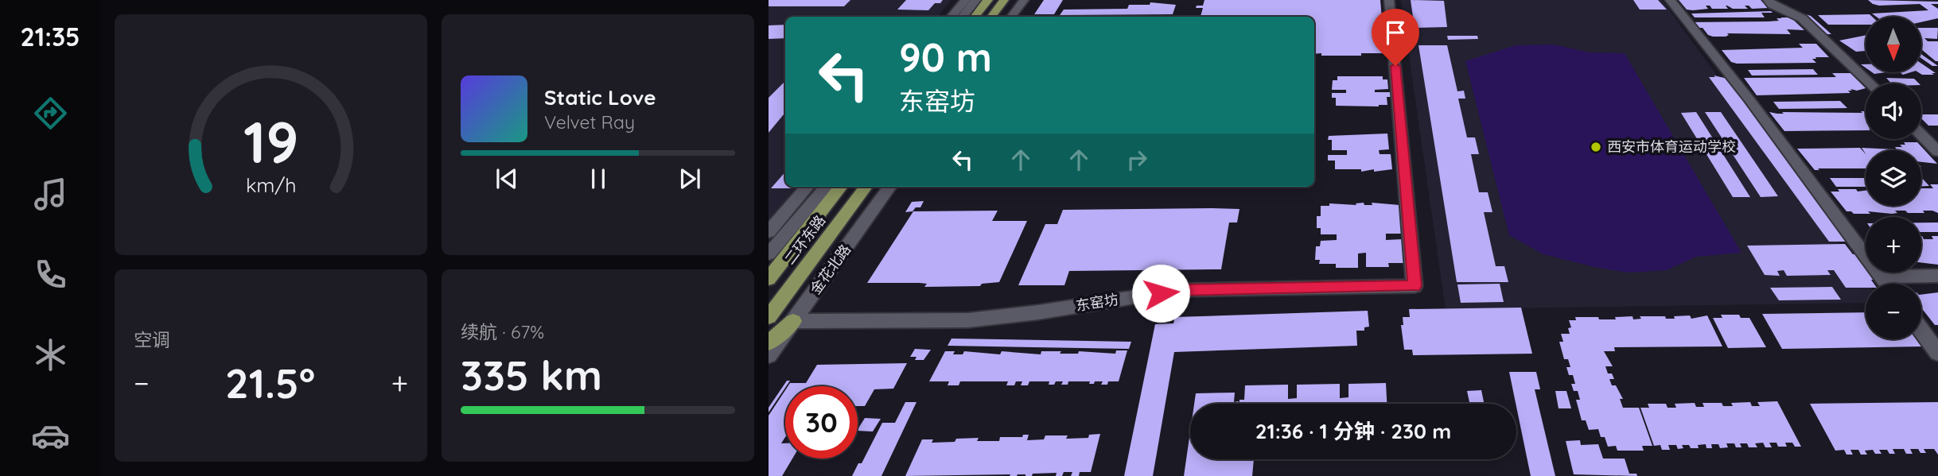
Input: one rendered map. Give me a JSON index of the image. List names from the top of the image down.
{
  "streets": {
    "highway": ["二环东路"],
    "street": ["金花北路", "东窑坊"]
  },
  "crossings": [
    ["金花北路", "东窑坊"]
  ],
  "places": ["西安市体育运动学校"],
  "north": "bottom",
  "page": {
    "tabs": "21:35",
    "map_buttons": ["+", "−"],
    "turn": ["90 m", "东窑坊"],
    "song": ["Static Love", "Velvet Ray"],
    "tile": [
      "空调",
      ["续航 · 67%", "335 km"]
    ],
    "heat": ["−", "21.5°", "+"],
    "limit": "30",
    "trip": "21:36 · 1 分钟 · 230 m",
    "gauge": ["19", "km/h"]
  }
}
